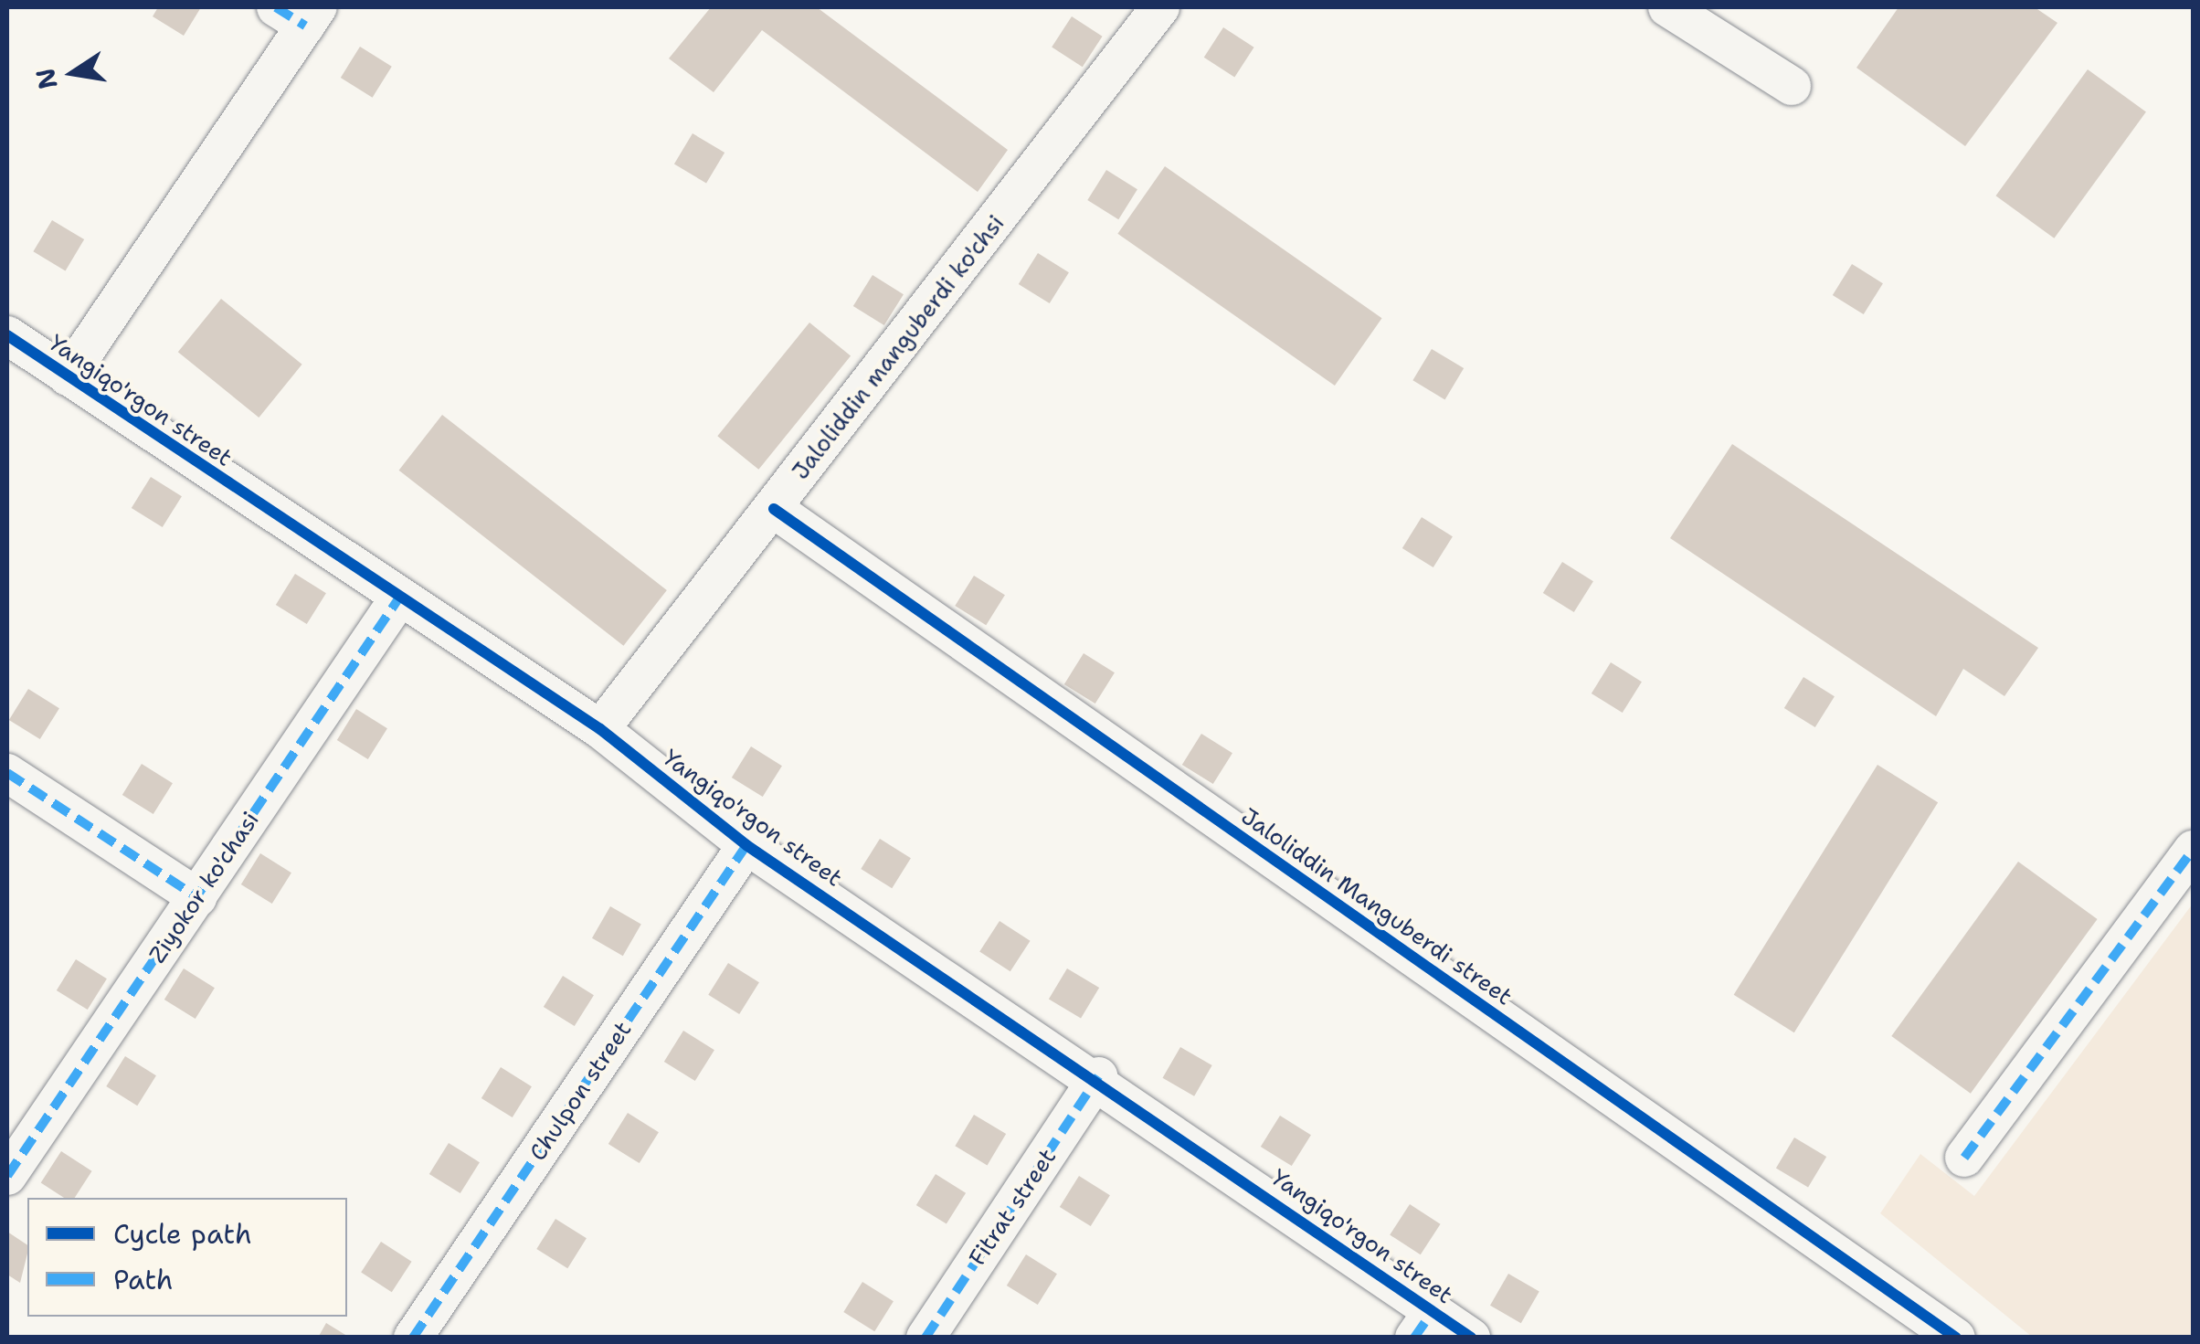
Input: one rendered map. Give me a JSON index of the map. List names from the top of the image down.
{
  "streets": {
    "street": [
      "Jaloliddin manguberdi ko'chsi",
      "Yangiqo'rgon street",
      "Ziyokor ko'chasi",
      "Jaloliddin Manguberdi street",
      "Chulpon street",
      "Fitrat street"
    ]
  },
  "crossings": [
    ["Jaloliddin manguberdi ko'chsi", "Yangiqo'rgon street"],
    ["Jaloliddin manguberdi ko'chsi", "Jaloliddin Manguberdi street"],
    ["Yangiqo'rgon street", "Ziyokor ko'chasi"],
    ["Yangiqo'rgon street", "Chulpon street"],
    ["Yangiqo'rgon street", "Fitrat street"]
  ],
  "legend": ["Cycle path", "Path"],
  "north": "left"
}
